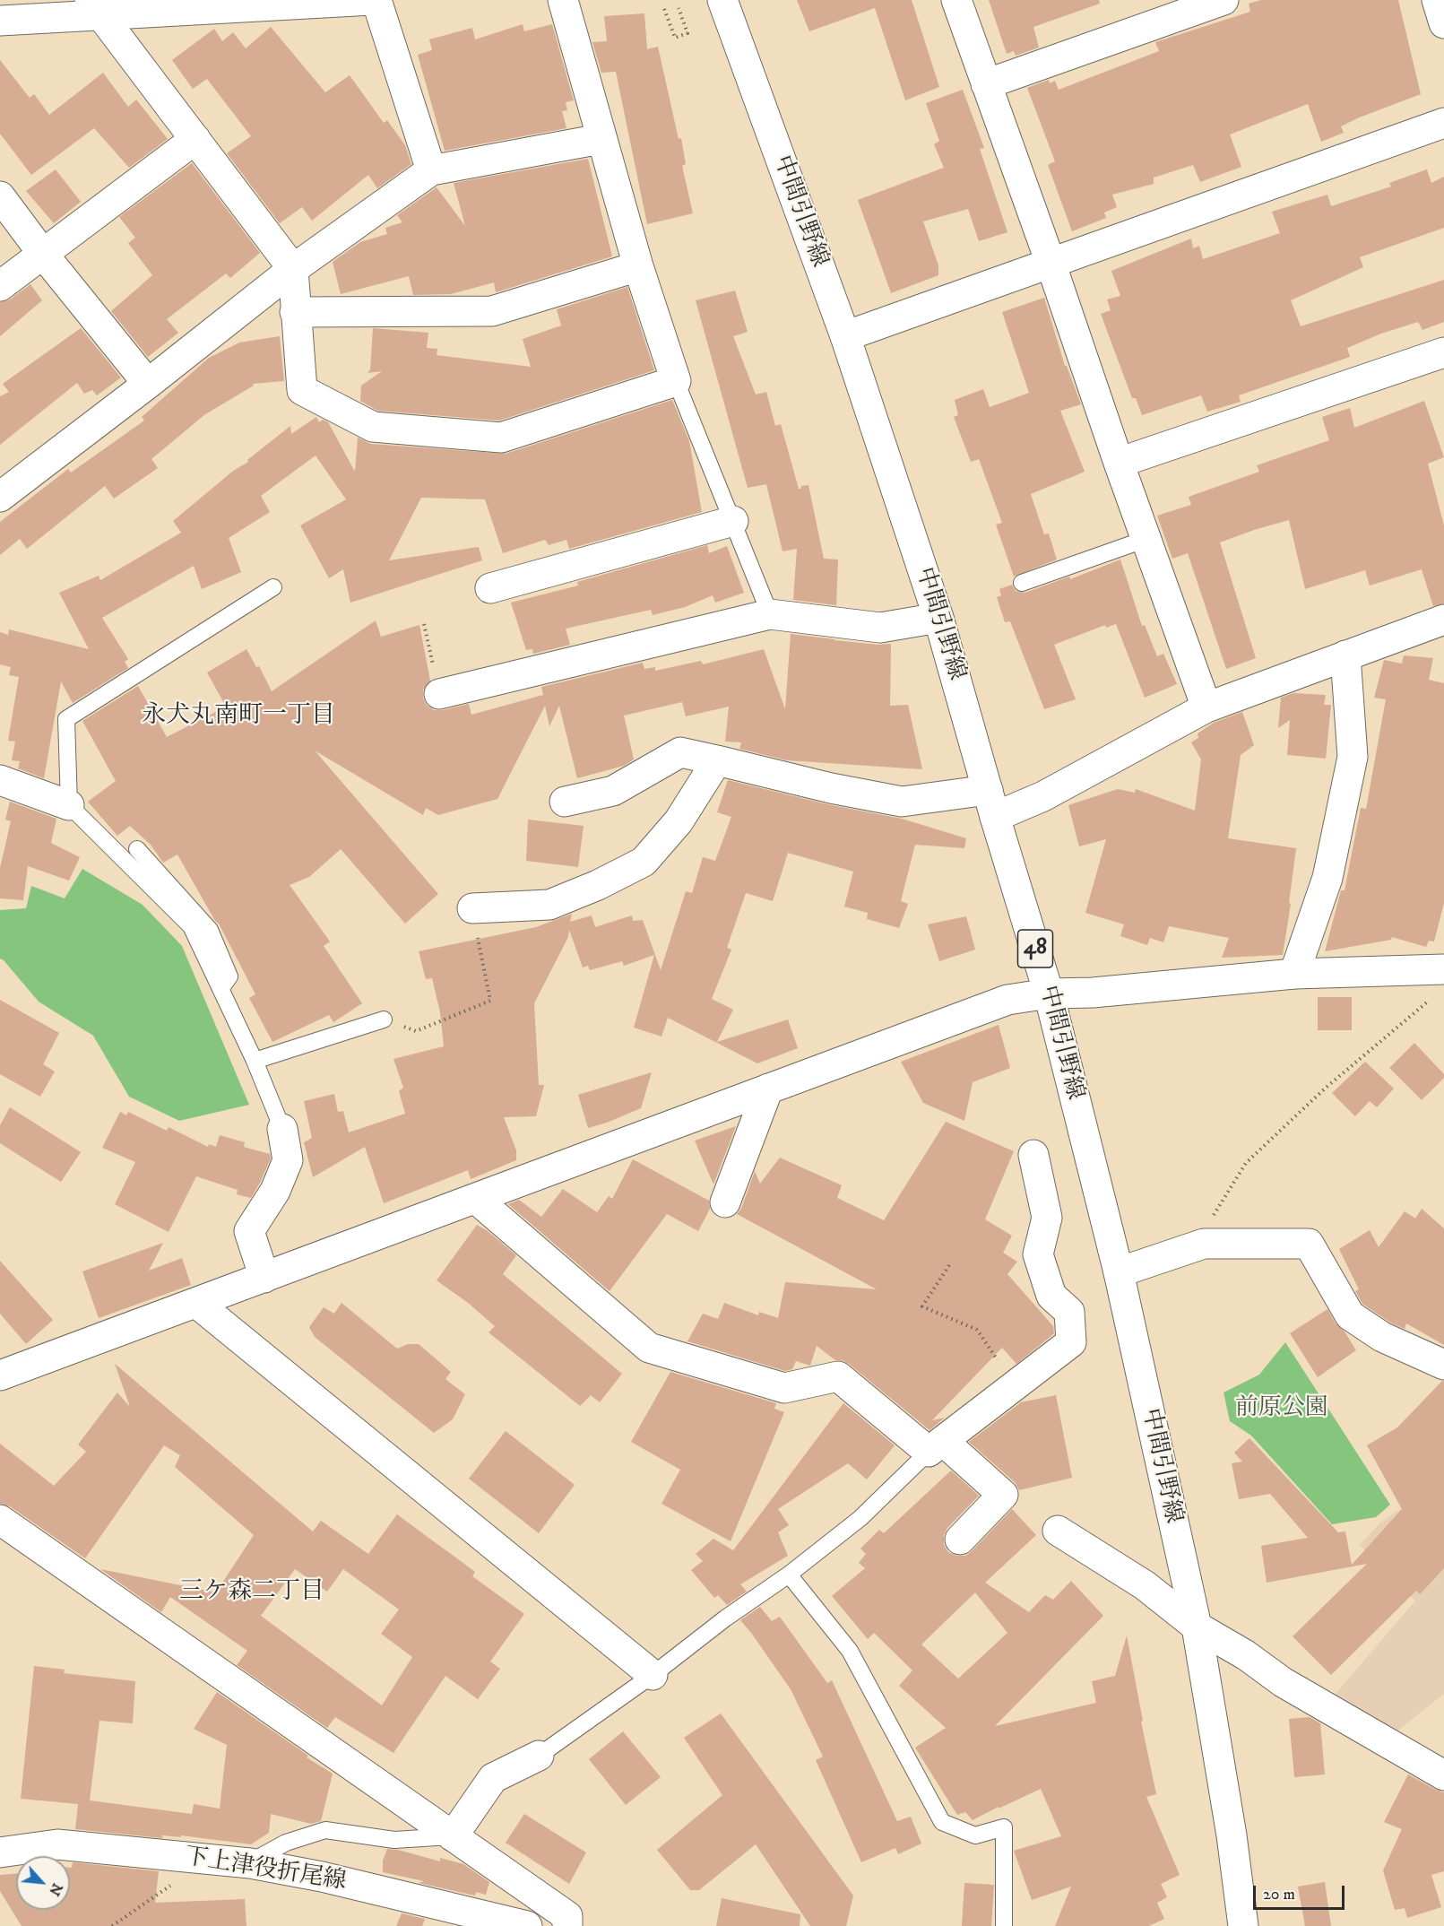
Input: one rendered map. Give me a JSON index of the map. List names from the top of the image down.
{
  "streets": {
    "street": ["中間引野線", "48", "下上津役折尾線"]
  },
  "districts": ["永犬丸南町一丁目", "三ケ森二丁目"],
  "parks": ["前原公園"],
  "scale_bar": "20 m",
  "north": "bottom right"
}
